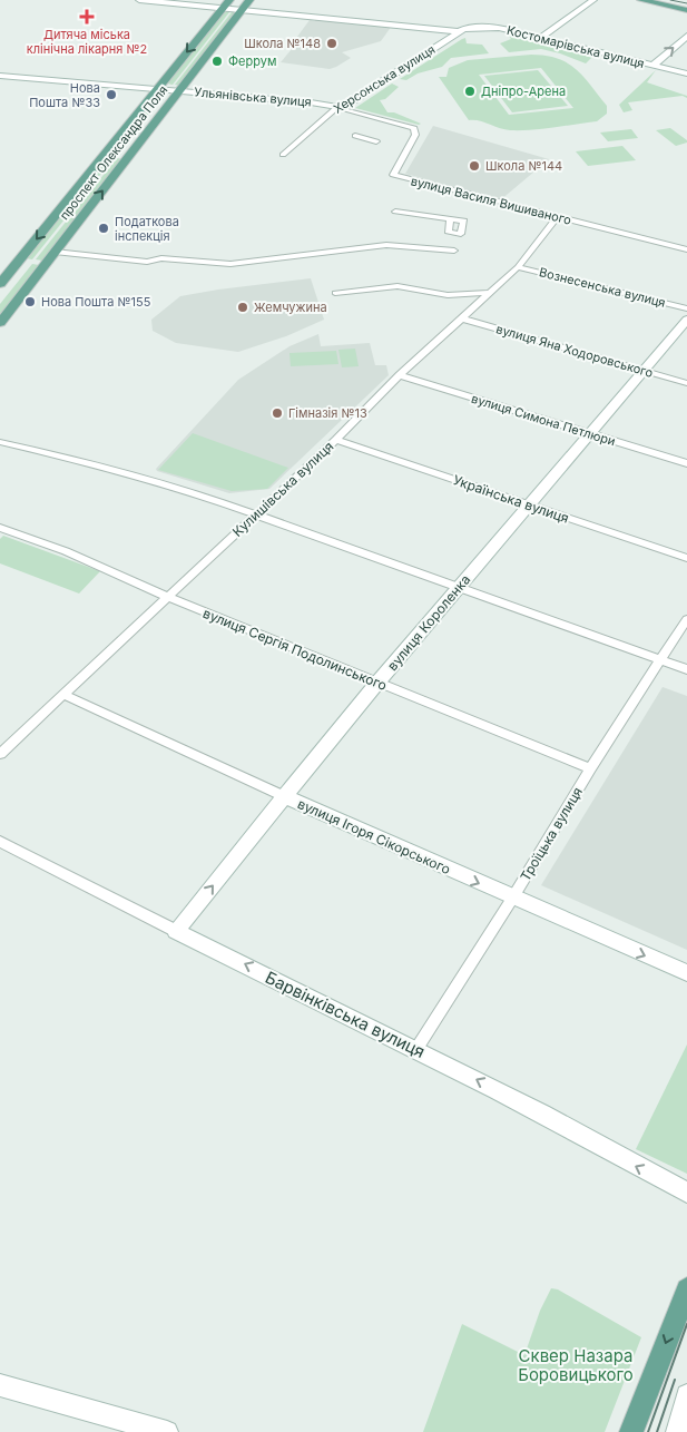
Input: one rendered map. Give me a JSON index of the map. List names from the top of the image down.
{
  "streets": {
    "main road": ["проспект Олександра Поля"],
    "street": [
      "Костомарівська вулиця",
      "Херсонська вулиця",
      "Ульянівська вулиця",
      "вулиця Василя Вишиваного",
      "Вознесенська вулиця",
      "вулиця Яна Ходоровського",
      "вулиця Симона Петлюри",
      "Кулишівська вулиця",
      "Українська вулиця",
      "вулиця Короленка",
      "вулиця Сергія Подолинського",
      "Троїцька вулиця",
      "вулиця Ігоря Сікорського",
      "Барвінківська вулиця"
    ]
  },
  "crossings": [
    ["Костомарівська вулиця", "Херсонська вулиця"],
    ["Костомарівська вулиця", "проспект Олександра Поля"],
    ["Херсонська вулиця", "Ульянівська вулиця"],
    ["Херсонська вулиця", "вулиця Василя Вишиваного"],
    ["Ульянівська вулиця", "проспект Олександра Поля"],
    ["Ульянівська вулиця", "вулиця Василя Вишиваного"],
    ["вулиця Василя Вишиваного", "Кулишівська вулиця"],
    ["Вознесенська вулиця", "Кулишівська вулиця"],
    ["вулиця Яна Ходоровського", "Кулишівська вулиця"],
    ["вулиця Яна Ходоровського", "вулиця Короленка"],
    ["вулиця Симона Петлюри", "Кулишівська вулиця"],
    ["вулиця Симона Петлюри", "вулиця Короленка"],
    ["Кулишівська вулиця", "Українська вулиця"],
    ["Кулишівська вулиця", "вулиця Сергія Подолинського"],
    ["Кулишівська вулиця", "вулиця Ігоря Сікорського"],
    ["Українська вулиця", "вулиця Короленка"],
    ["вулиця Короленка", "вулиця Сергія Подолинського"],
    ["вулиця Короленка", "вулиця Ігоря Сікорського"],
    ["вулиця Короленка", "Барвінківська вулиця"],
    ["вулиця Сергія Подолинського", "Троїцька вулиця"],
    ["Троїцька вулиця", "вулиця Ігоря Сікорського"],
    ["Троїцька вулиця", "Барвінківська вулиця"]
  ],
  "one_way": ["вулиця Ігоря Сікорського", "Барвінківська вулиця"],
  "parks": ["Сквер Назара Боровицького"],
  "places": {
    "health": ["Дитяча міська клінічна лікарня №2"],
    "other": [
      "Школа №148",
      "Феррум",
      "Дніпро-Арена",
      "Нова Пошта №33",
      "Школа №144",
      "Податкова інспекція",
      "Нова Пошта №155",
      "Жемчужина",
      "Гімназія №13"
    ]
  }
}
